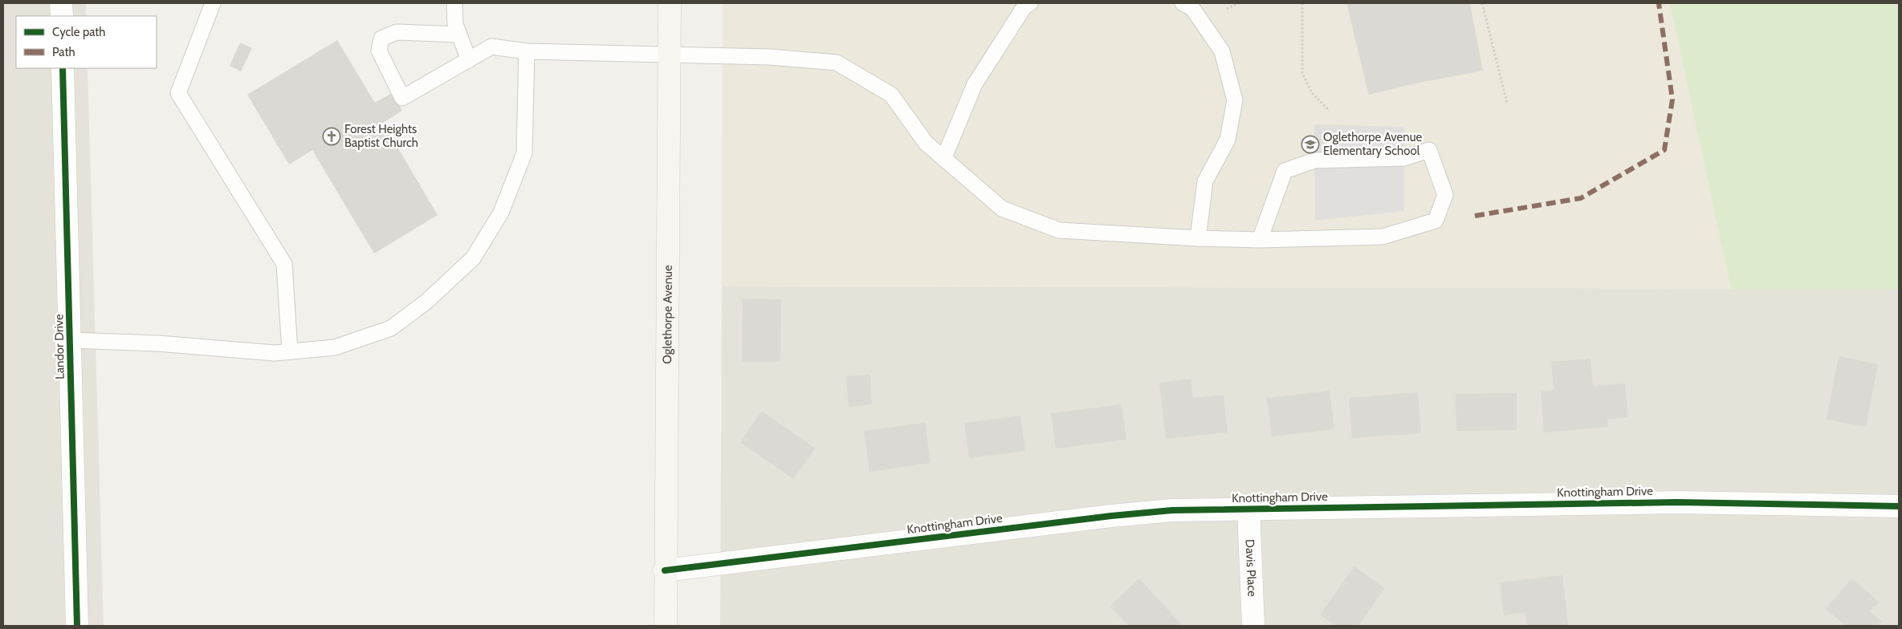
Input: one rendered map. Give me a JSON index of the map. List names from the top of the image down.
{
  "streets": {
    "main road": ["Oglethorpe Avenue"],
    "street": ["Landor Drive", "Knottingham Drive", "Davis Place"]
  },
  "crossings": [
    ["Oglethorpe Avenue", "Knottingham Drive"],
    ["Knottingham Drive", "Davis Place"]
  ],
  "places": {
    "church": ["Forest Heights Baptist Church"],
    "school or university": ["Oglethorpe Avenue Elementary School"]
  },
  "legend": ["Cycle path", "Path"]
}
